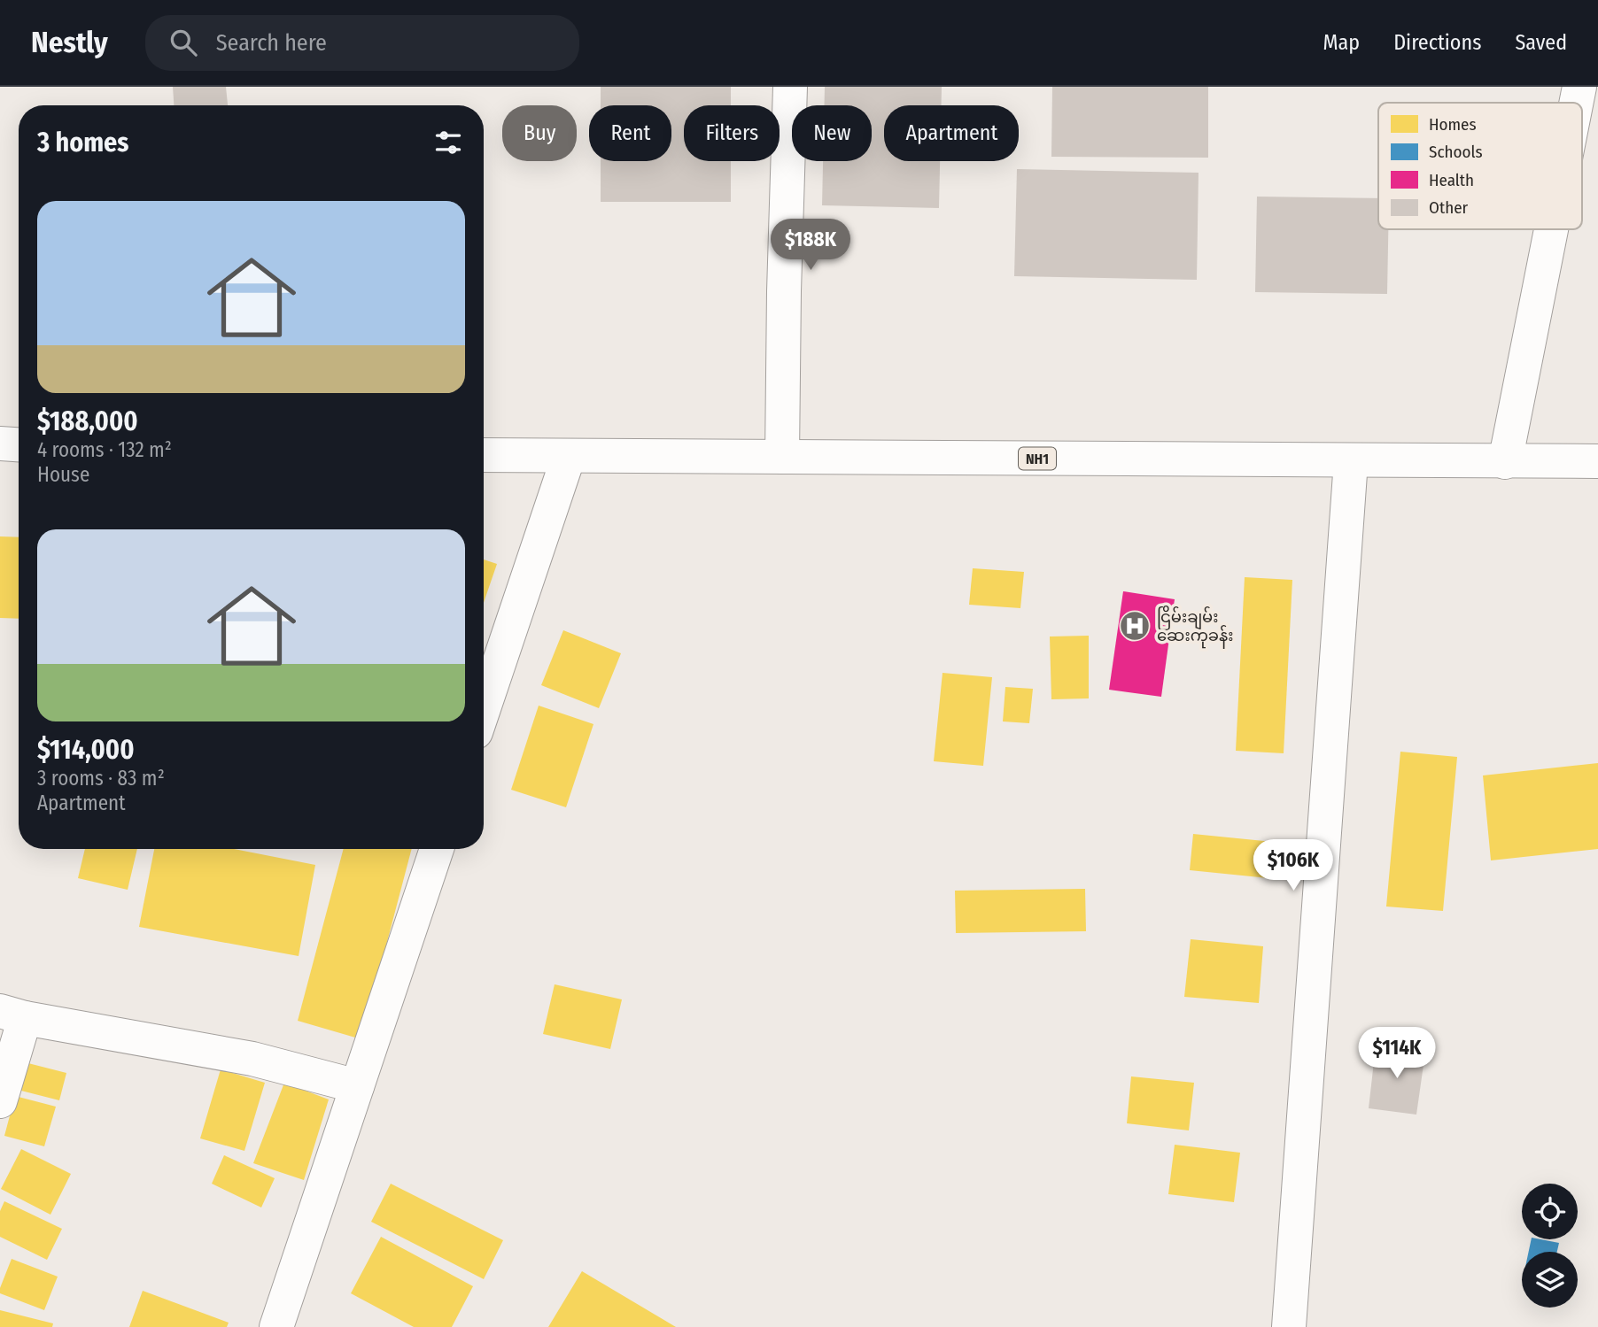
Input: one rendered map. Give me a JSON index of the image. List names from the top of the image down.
{
  "streets": {
    "main road": ["NH1"]
  },
  "places": {
    "hospital": ["ငြိမ်းချမ်း ဆေးကုခန်း"]
  },
  "legend": [
    "Homes",
    "Schools",
    "Health",
    "Other"
  ],
  "page": {
    "header": "Nestly",
    "search": "Search here",
    "nav": ["Map", "Directions", "Saved"],
    "chip": [
      "Buy",
      "Rent",
      "Filters",
      "New",
      "Apartment"
    ],
    "heading": "3 homes",
    "list": [
      {
        "name": "$188,000",
        "note": "4 rooms · 132 m² · House"
      },
      {
        "name": "$114,000",
        "note": "3 rooms · 83 m² · Apartment"
      }
    ],
    "price": ["$188K", "$106K", "$114K"]
  }
}
